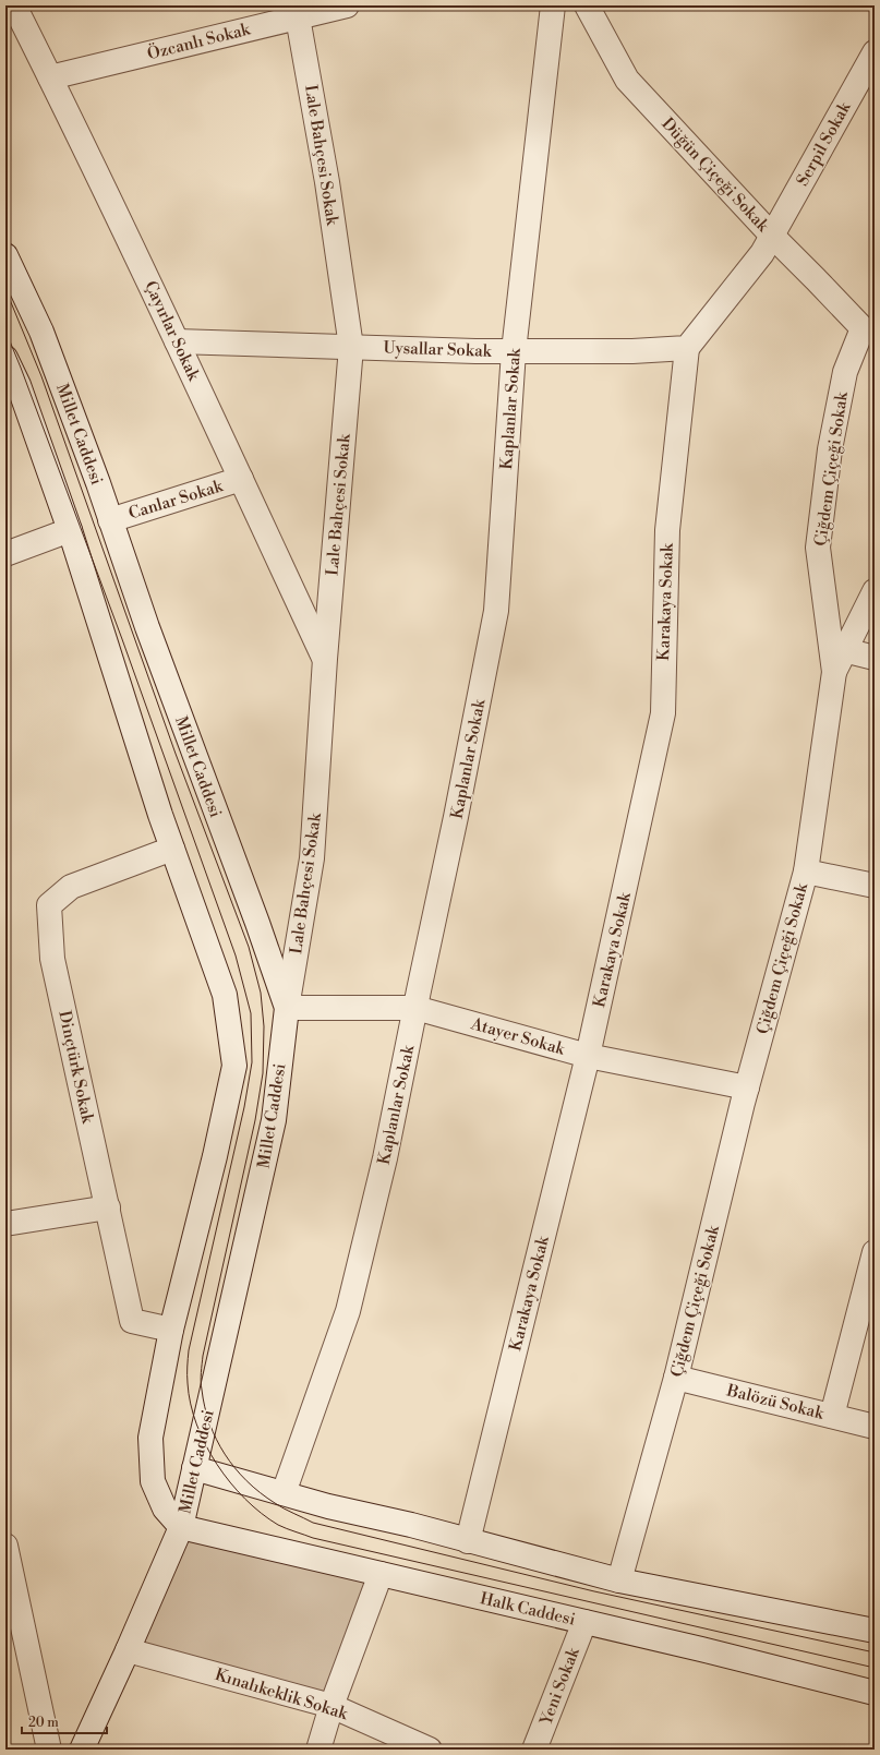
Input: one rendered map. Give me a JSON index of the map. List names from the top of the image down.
{
  "streets": {
    "street": [
      "Özcanlı Sokak",
      "Serpil Sokak",
      "Lale Bahçesi Sokak",
      "Düğün Çiçeği Sokak",
      "Çayırlar Sokak",
      "Uysallar Sokak",
      "Kaplanlar Sokak",
      "Millet Caddesi",
      "Çiğdem Çiçeği Sokak",
      "Canlar Sokak",
      "Karakaya Sokak",
      "Atayer Sokak",
      "Dinçtürk Sokak",
      "Balözü Sokak",
      "Halk Caddesi",
      "Yeni Sokak",
      "Kınalıkeklik Sokak"
    ]
  },
  "crossings": [
    ["Özcanlı Sokak", "Lale Bahçesi Sokak"],
    ["Özcanlı Sokak", "Çayırlar Sokak"],
    ["Serpil Sokak", "Düğün Çiçeği Sokak"],
    ["Lale Bahçesi Sokak", "Çayırlar Sokak"],
    ["Lale Bahçesi Sokak", "Uysallar Sokak"],
    ["Lale Bahçesi Sokak", "Millet Caddesi"],
    ["Lale Bahçesi Sokak", "Atayer Sokak"],
    ["Düğün Çiçeği Sokak", "Çiğdem Çiçeği Sokak"],
    ["Çayırlar Sokak", "Uysallar Sokak"],
    ["Çayırlar Sokak", "Canlar Sokak"],
    ["Uysallar Sokak", "Kaplanlar Sokak"],
    ["Uysallar Sokak", "Karakaya Sokak"],
    ["Kaplanlar Sokak", "Atayer Sokak"],
    ["Millet Caddesi", "Canlar Sokak"],
    ["Millet Caddesi", "Atayer Sokak"],
    ["Millet Caddesi", "Dinçtürk Sokak"],
    ["Millet Caddesi", "Halk Caddesi"],
    ["Çiğdem Çiçeği Sokak", "Atayer Sokak"],
    ["Çiğdem Çiçeği Sokak", "Balözü Sokak"],
    ["Karakaya Sokak", "Atayer Sokak"],
    ["Halk Caddesi", "Yeni Sokak"]
  ],
  "scale_bar": "20 m"
}
